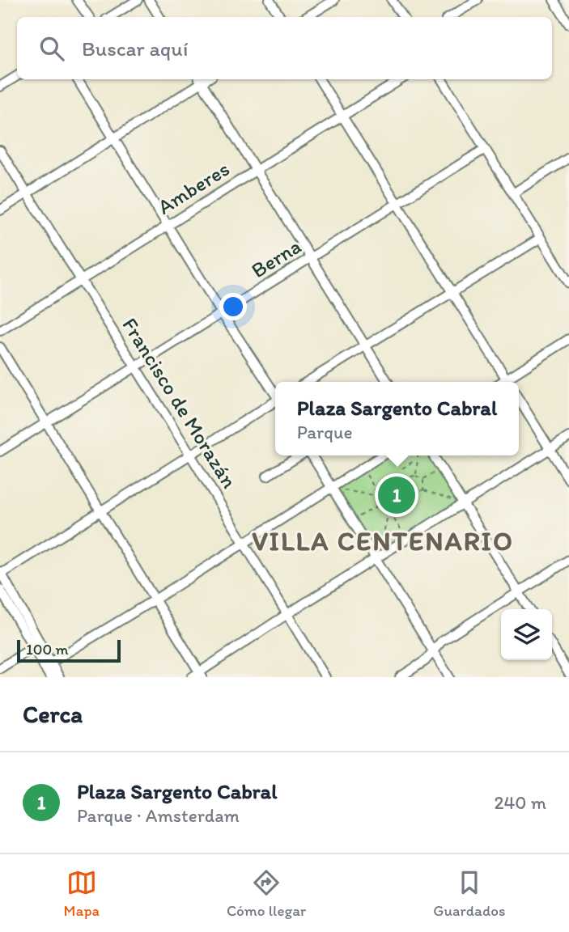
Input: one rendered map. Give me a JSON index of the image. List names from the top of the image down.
{
  "streets": {
    "street": ["Amberes", "Berna", "Francisco de Morazán"]
  },
  "crossings": [
    ["Amberes", "Francisco de Morazán"],
    ["Berna", "Francisco de Morazán"]
  ],
  "districts": ["VILLA CENTENARIO"],
  "scale_bar": "100 m",
  "page": {
    "search": "Buscar aquí",
    "popup": ["Plaza Sargento Cabral", "Parque"],
    "pins": "1",
    "scale": "100 m",
    "heading": "Cerca",
    "list": [
      {
        "mark": "1",
        "name": "Plaza Sargento Cabral",
        "note": "Parque · Amsterdam",
        "value": "240 m"
      }
    ],
    "nav": ["Mapa", "Cómo llegar", "Guardados"]
  }
}
